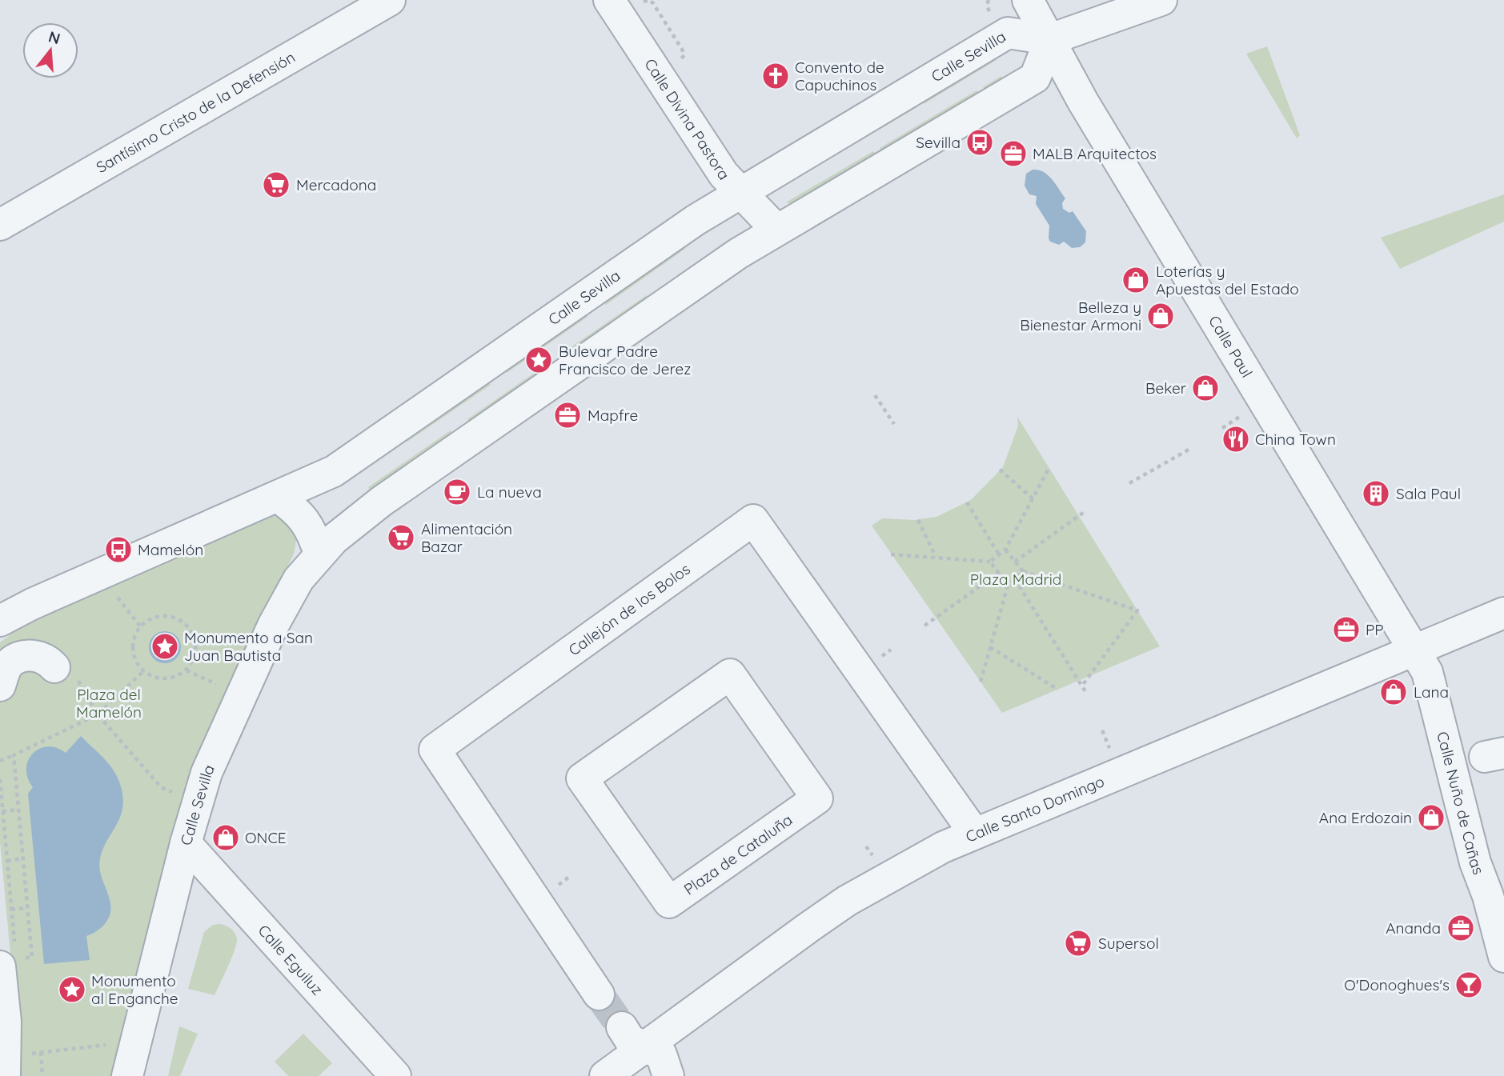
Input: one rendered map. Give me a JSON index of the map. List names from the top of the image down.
{
  "streets": {
    "street": [
      "Calle Sevilla",
      "Santísimo Cristo de la Defensión",
      "Calle Divina Pastora",
      "Calle Paul",
      "Callejón de los Bolos",
      "Calle Nuño de Cañas",
      "Calle Santo Domingo",
      "Plaza de Cataluña",
      "Calle Eguiluz"
    ]
  },
  "crossings": [
    ["Calle Sevilla", "Calle Divina Pastora"],
    ["Calle Sevilla", "Calle Paul"],
    ["Calle Sevilla", "Calle Eguiluz"],
    ["Calle Paul", "Calle Nuño de Cañas"],
    ["Calle Paul", "Calle Santo Domingo"],
    ["Callejón de los Bolos", "Calle Santo Domingo"],
    ["Calle Nuño de Cañas", "Calle Santo Domingo"]
  ],
  "parks": ["Plaza Madrid", "Plaza del Mamelón"],
  "places": {
    "church": ["Convento de Capuchinos"],
    "bus stop": ["Sevilla", "Mamelón"],
    "office": [
      "MALB Arquitectos",
      "Mapfre",
      "PP",
      "Ananda"
    ],
    "supermarket": ["Mercadona", "Alimentación Bazar", "Supersol"],
    "shop": [
      "Loterías y Apuestas del Estado",
      "Belleza y Bienestar Armoni",
      "Beker",
      "Lana",
      "Ana Erdozain",
      "ONCE"
    ],
    "place": ["Bulevar Padre Francisco de Jerez", "Monumento a San Juan Bautista", "Monumento al Enganche"],
    "restaurant": ["China Town"],
    "cafe": ["La nueva"],
    "building": ["Sala Paul"],
    "bar": ["O'Donoghues's"]
  },
  "north": "top"
}
